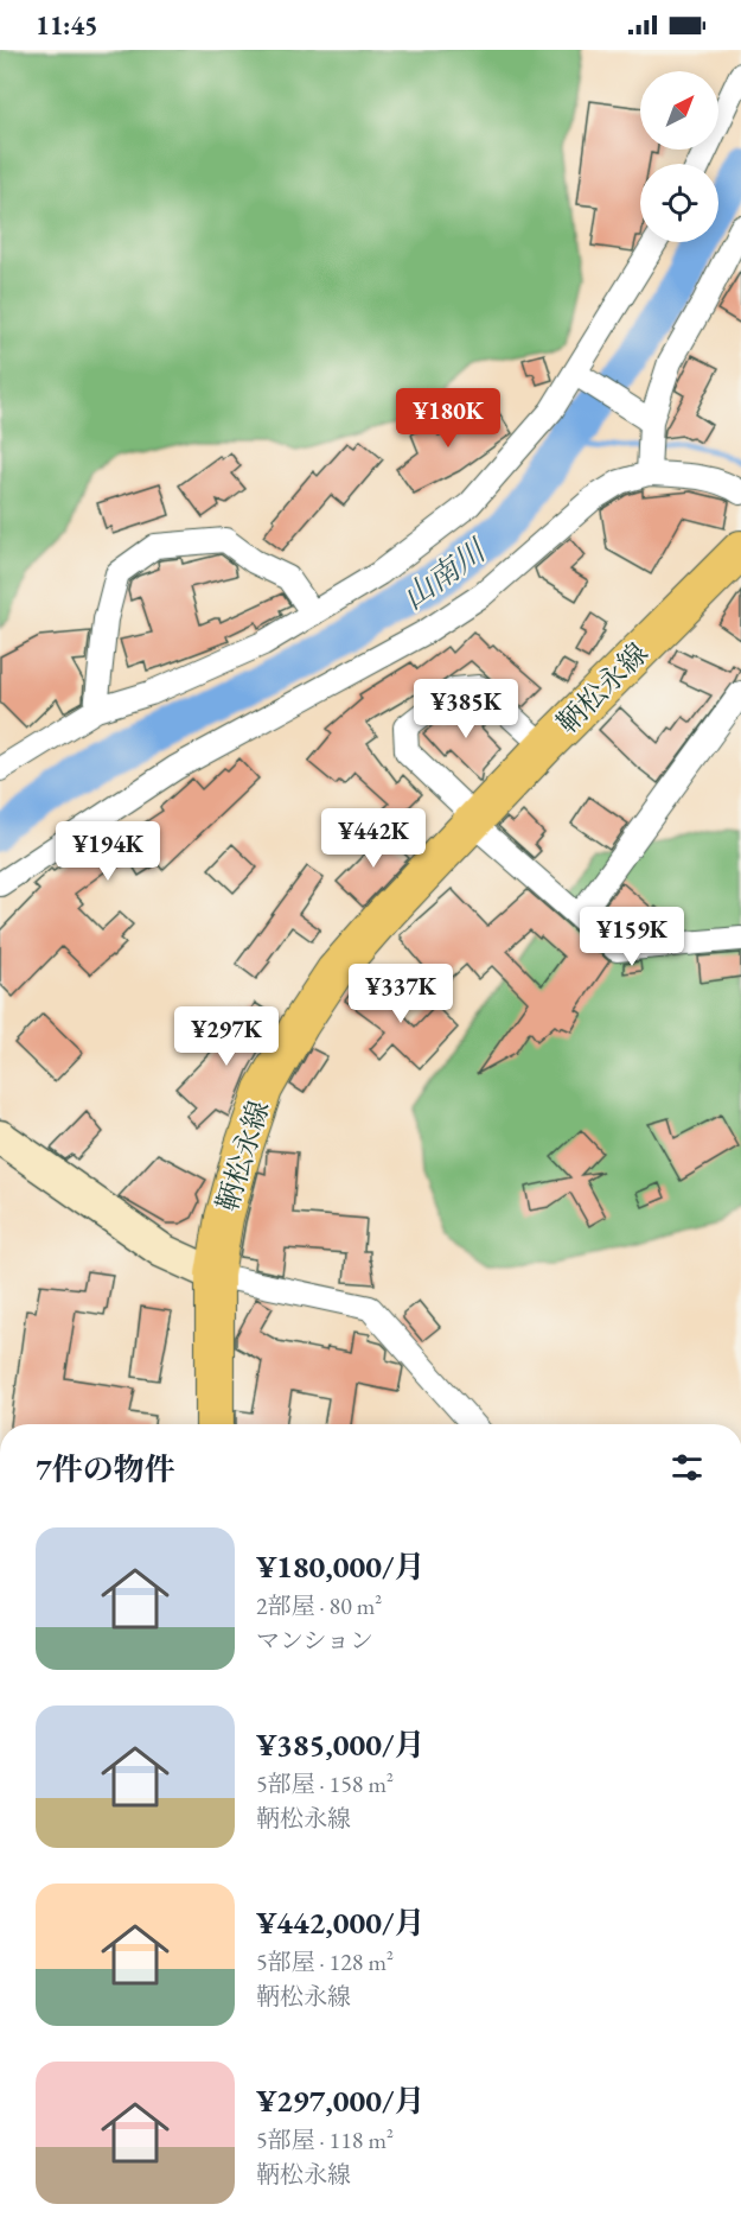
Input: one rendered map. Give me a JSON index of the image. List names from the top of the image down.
{
  "streets": {
    "main road": ["鞆松永線"]
  },
  "water": ["山南川"],
  "north": "top right",
  "page": {
    "status": "11:45",
    "price": [
      "¥180K",
      "¥385K",
      "¥442K",
      "¥194K",
      "¥159K",
      "¥337K",
      "¥297K"
    ],
    "heading": "7件の物件",
    "list": [
      {
        "name": "¥180,000/月",
        "note": "2部屋 · 80 m² · マンション"
      },
      {
        "name": "¥385,000/月",
        "note": "5部屋 · 158 m² · 鞆松永線"
      },
      {
        "name": "¥442,000/月",
        "note": "5部屋 · 128 m² · 鞆松永線"
      },
      {
        "name": "¥297,000/月",
        "note": "5部屋 · 118 m² · 鞆松永線"
      }
    ]
  }
}
